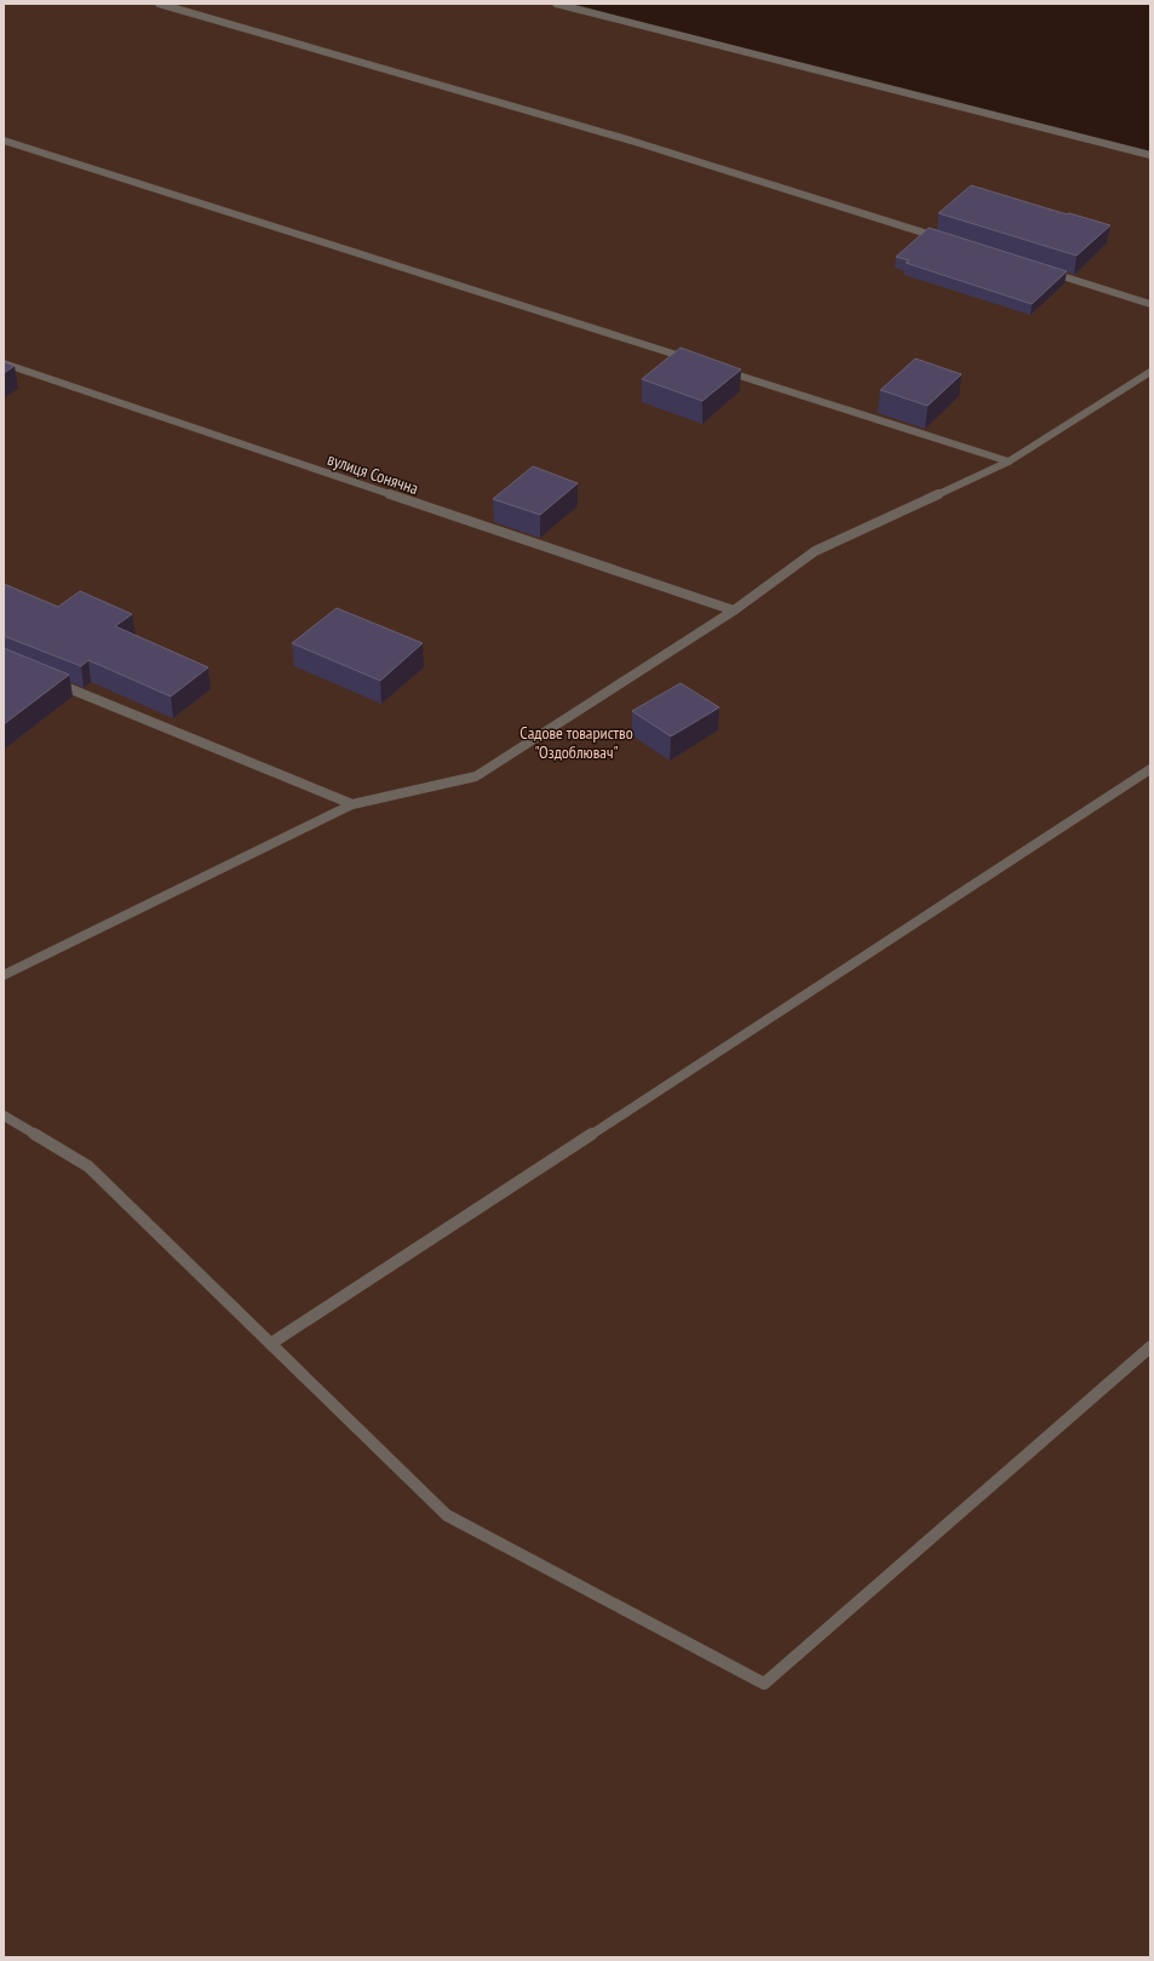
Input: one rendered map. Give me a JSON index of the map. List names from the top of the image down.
{
  "streets": {
    "street": ["вулиця Сонячна"]
  },
  "parks": ["Садове товариство \"Оздоблювач\""]
}
